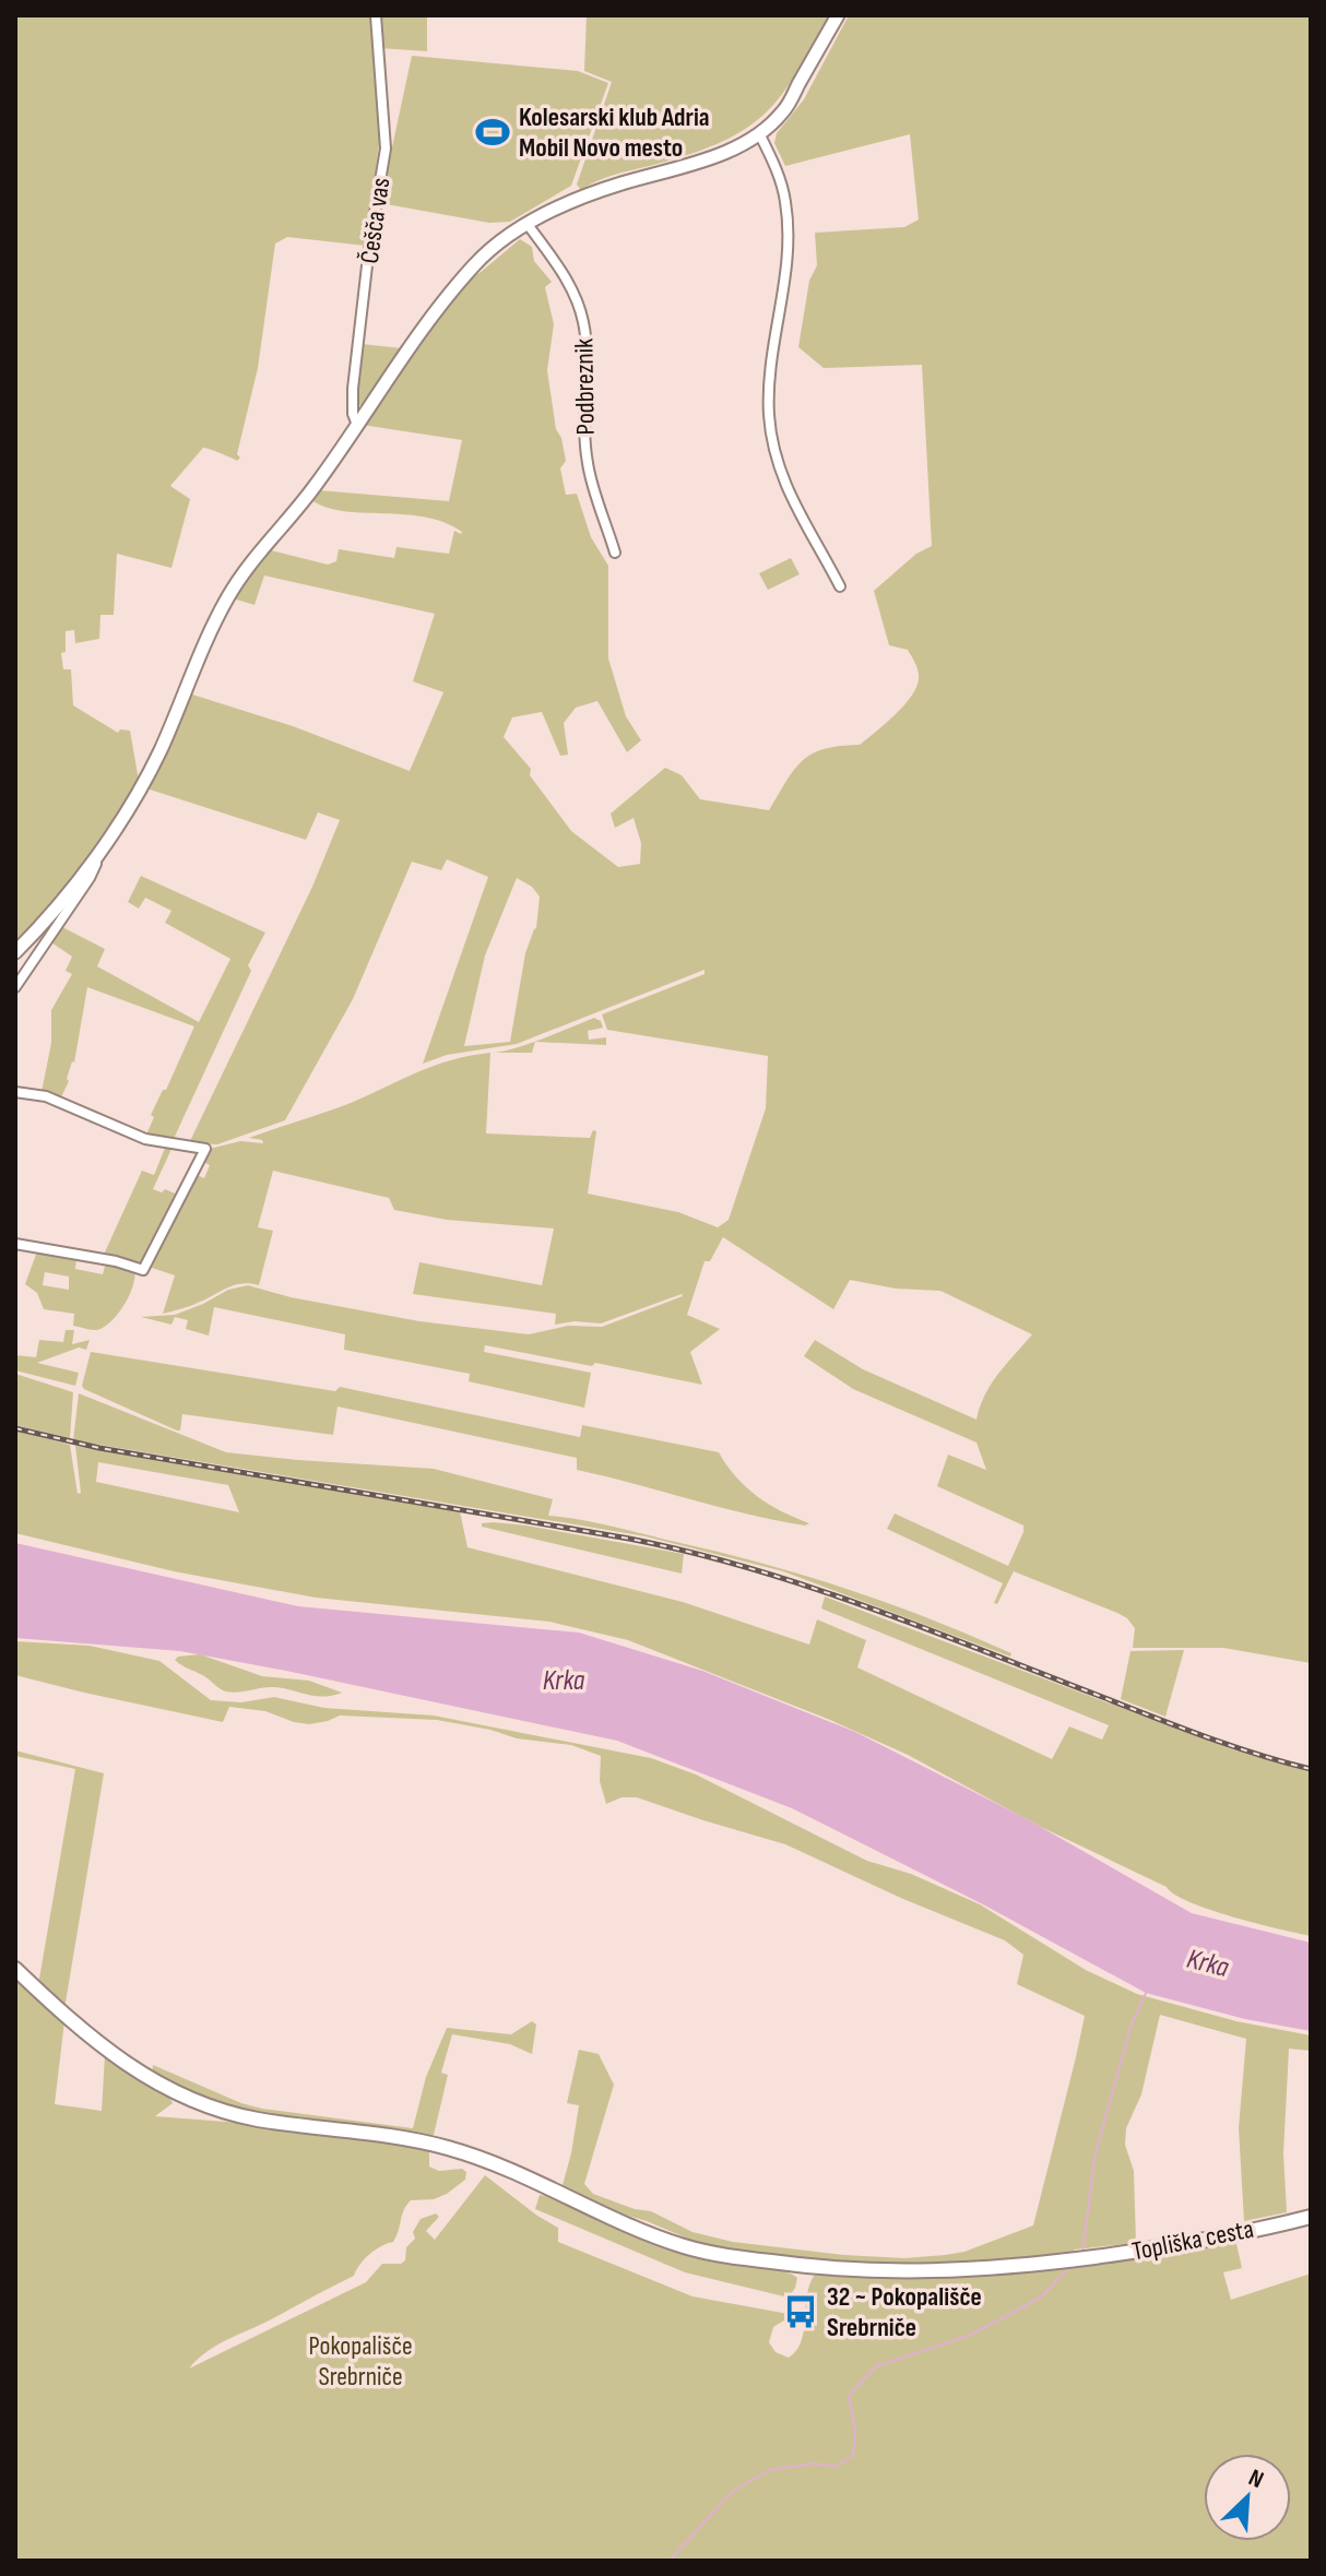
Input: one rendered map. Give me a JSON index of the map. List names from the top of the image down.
{
  "streets": {
    "main road": ["Topliška cesta"],
    "street": ["Češča vas", "Podbreznik"]
  },
  "water": ["Krka"],
  "parks": ["Pokopališče Srebrniče"],
  "places": {
    "sports": ["Kolesarski klub Adria Mobil Novo mesto"],
    "bus stop": ["32 ~ Pokopališče Srebrniče"]
  },
  "north": "top right"
}
